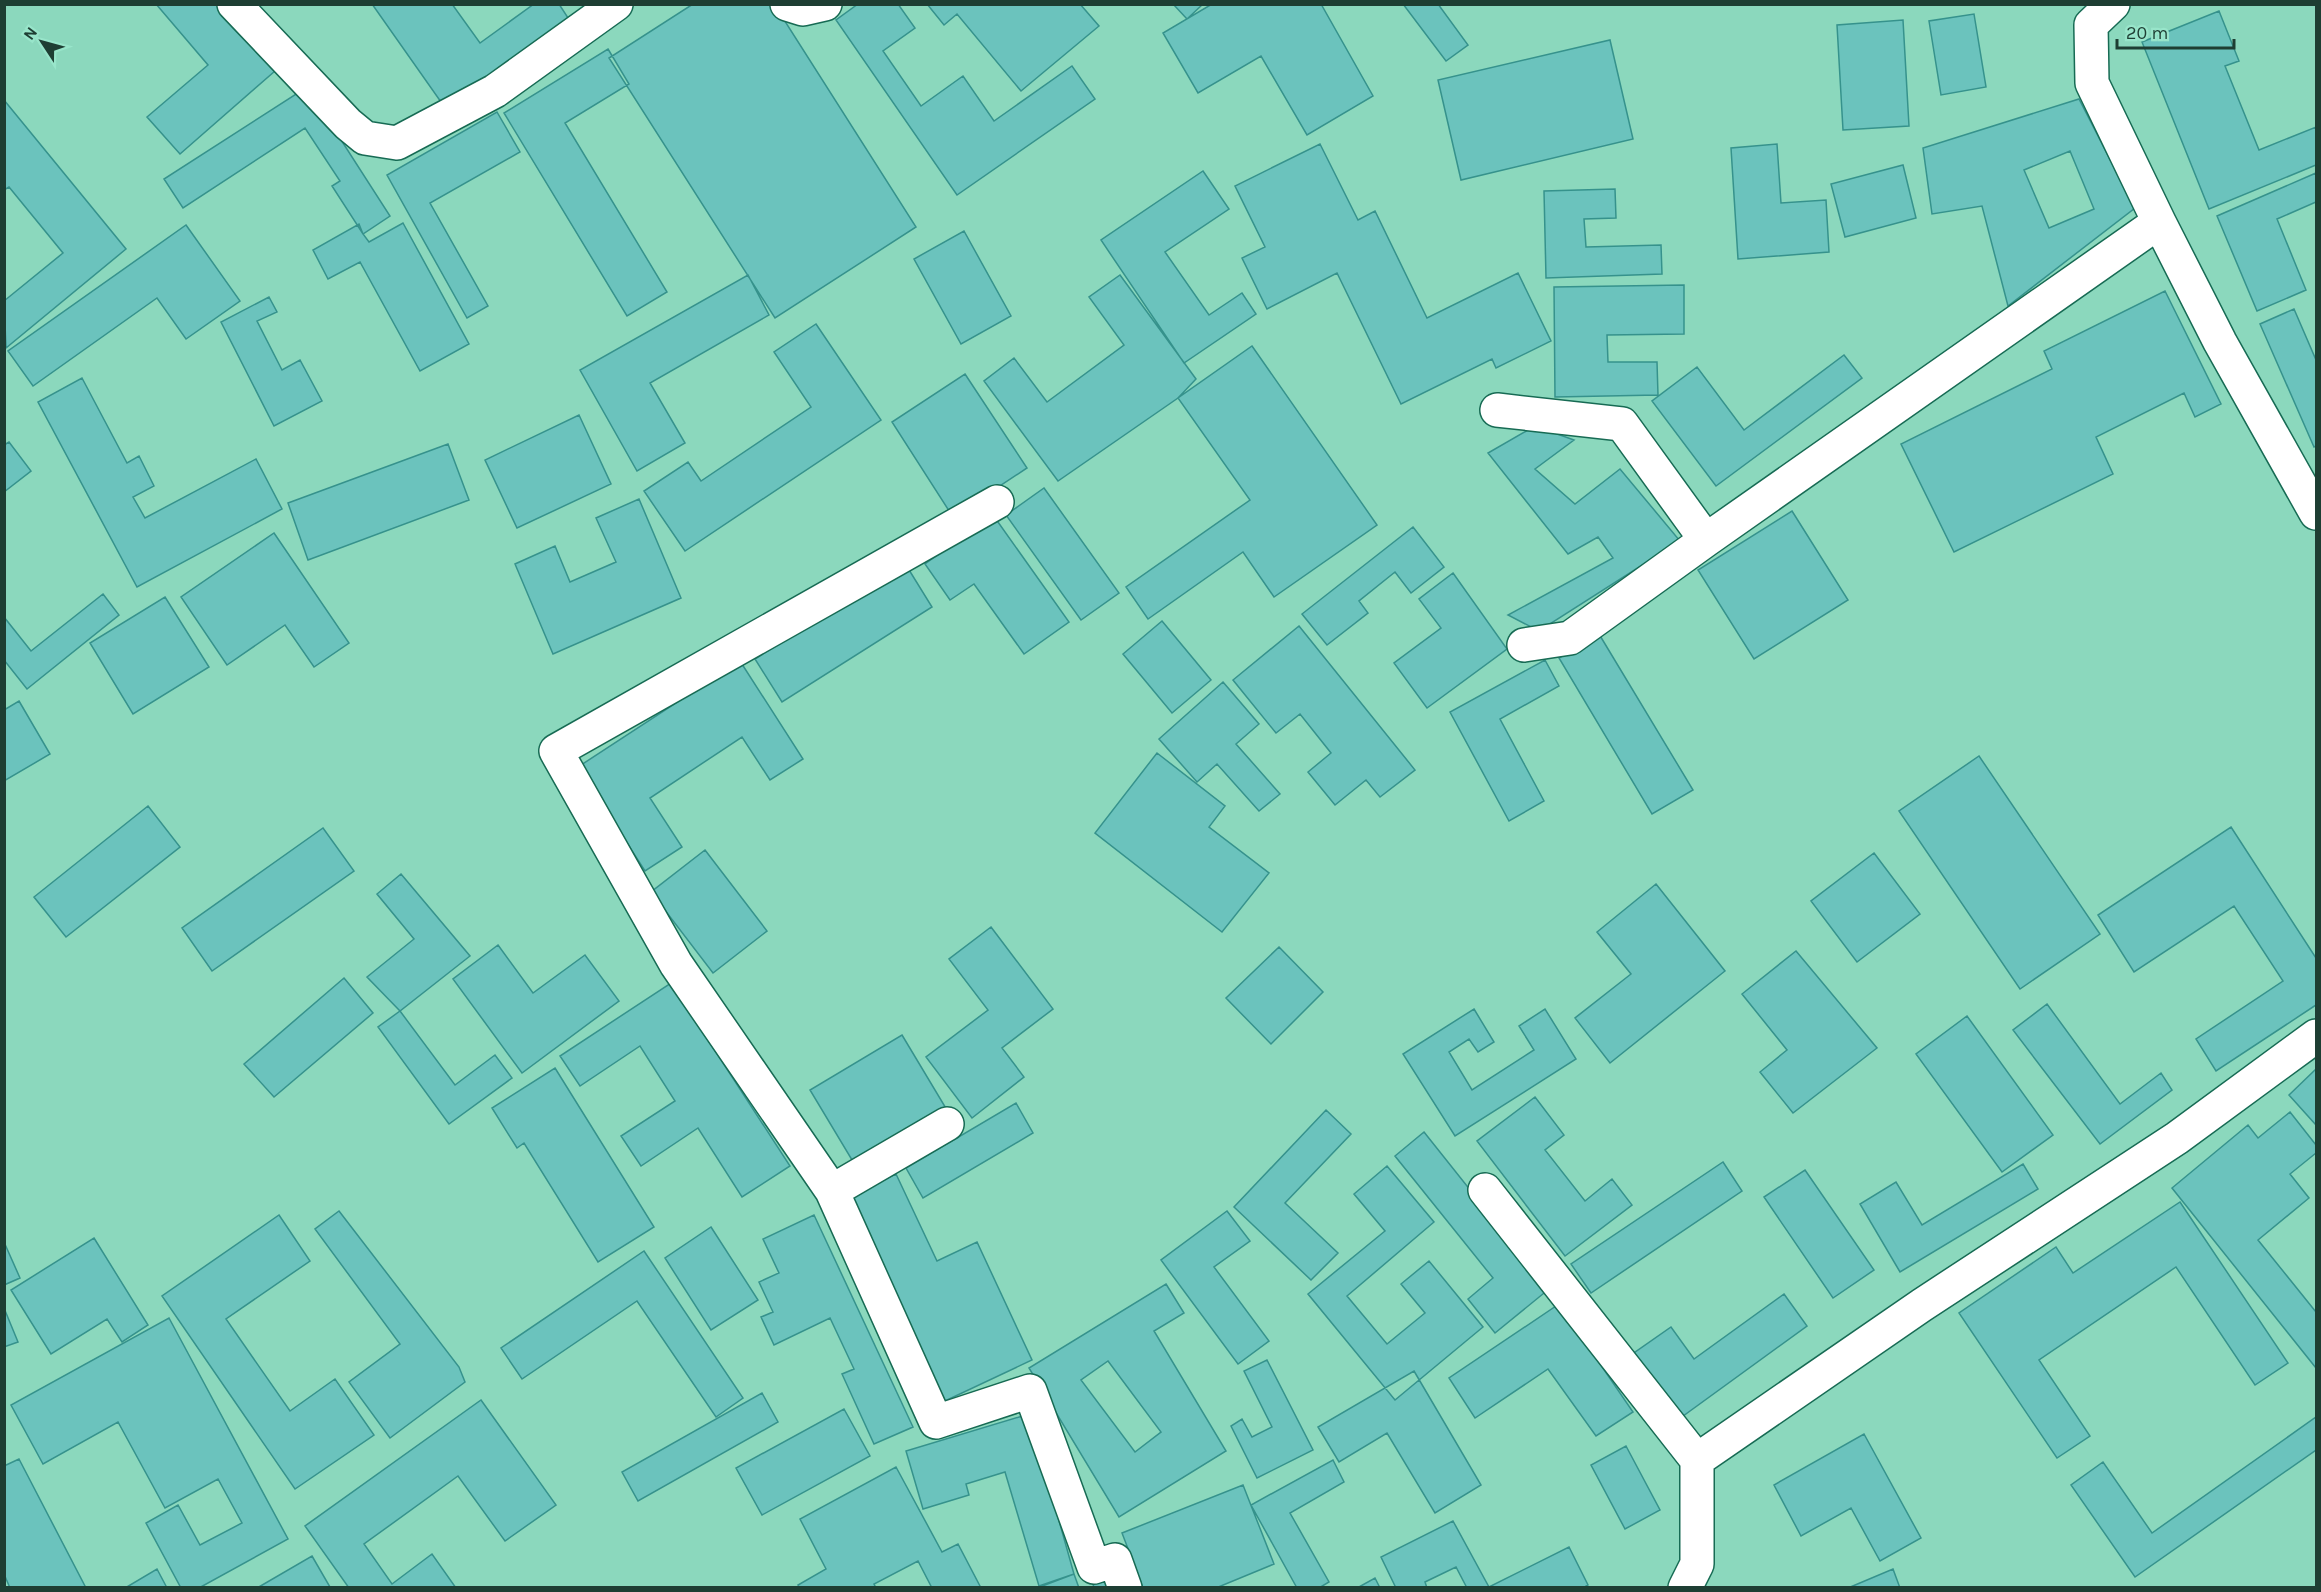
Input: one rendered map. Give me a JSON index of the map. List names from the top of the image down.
{
  "scale_bar": "20 m",
  "north": "top left"
}
